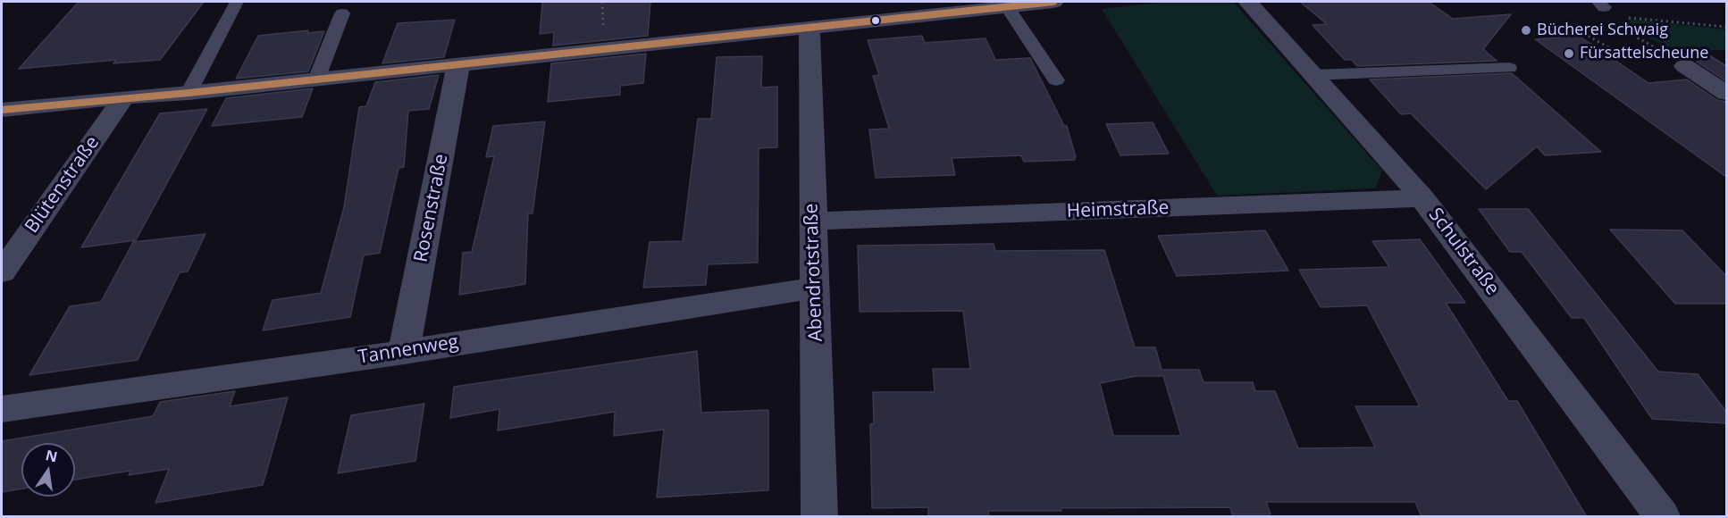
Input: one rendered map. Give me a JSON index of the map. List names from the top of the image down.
{
  "streets": {
    "street": [
      "Blütenstraße",
      "Rosenstraße",
      "Heimstraße",
      "Schulstraße",
      "Abendrotstraße",
      "Tannenweg"
    ]
  },
  "crossings": [
    ["Rosenstraße", "Tannenweg"],
    ["Heimstraße", "Schulstraße"],
    ["Heimstraße", "Abendrotstraße"],
    ["Abendrotstraße", "Tannenweg"]
  ],
  "places": ["Bücherei Schwaig", "Fürsattelscheune"],
  "north": "top"
}
